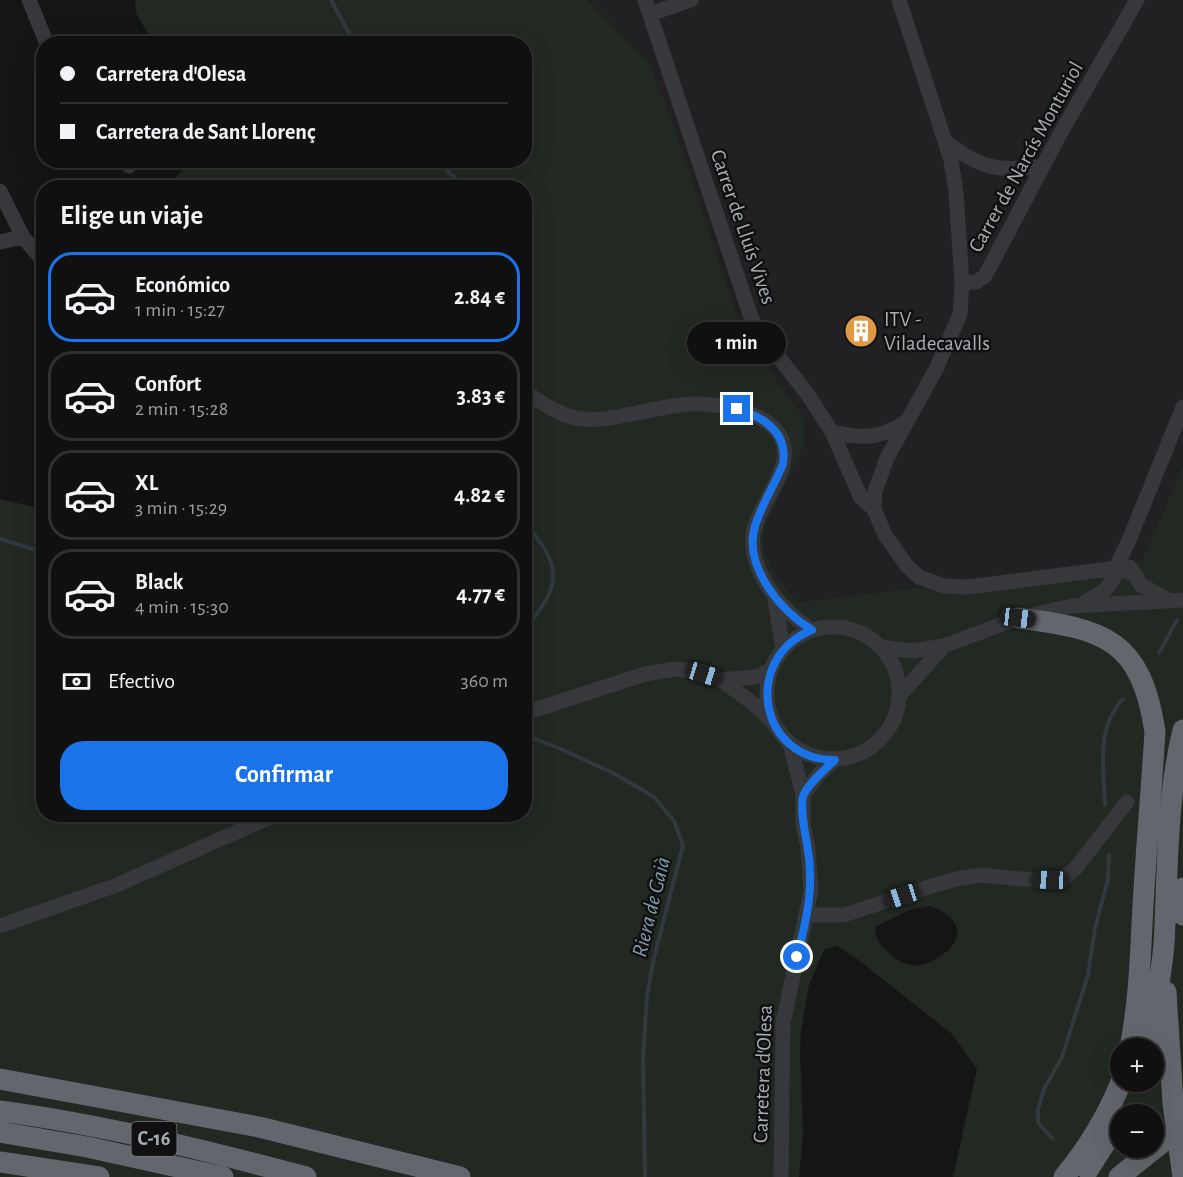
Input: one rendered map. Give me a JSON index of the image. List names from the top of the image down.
{
  "streets": {
    "highway": ["C-16"],
    "street": ["Carrer de Narcís Monturiol", "Carrer de Lluís Vives", "Carretera d'Olesa"]
  },
  "water": ["Riera de Gaià"],
  "places": {
    "building": ["ITV - Viladecavalls"]
  },
  "page": {
    "banner": ["Carretera d'Olesa", "Carretera de Sant Llorenç"],
    "heading": "Elige un viaje",
    "list": [
      {
        "name": "Económico",
        "note": "1 min · 15:27",
        "value": "2.84 €"
      },
      {
        "name": "Confort",
        "note": "2 min · 15:28",
        "value": "3.83 €"
      },
      {
        "name": "XL",
        "note": "3 min · 15:29",
        "value": "4.82 €"
      },
      {
        "name": "Black",
        "note": "4 min · 15:30",
        "value": "4.77 €"
      }
    ],
    "bubble": "1 min",
    "pay": ["Efectivo", "360 m"],
    "buttons": "Confirmar",
    "map_buttons": ["+", "−"]
  }
}
